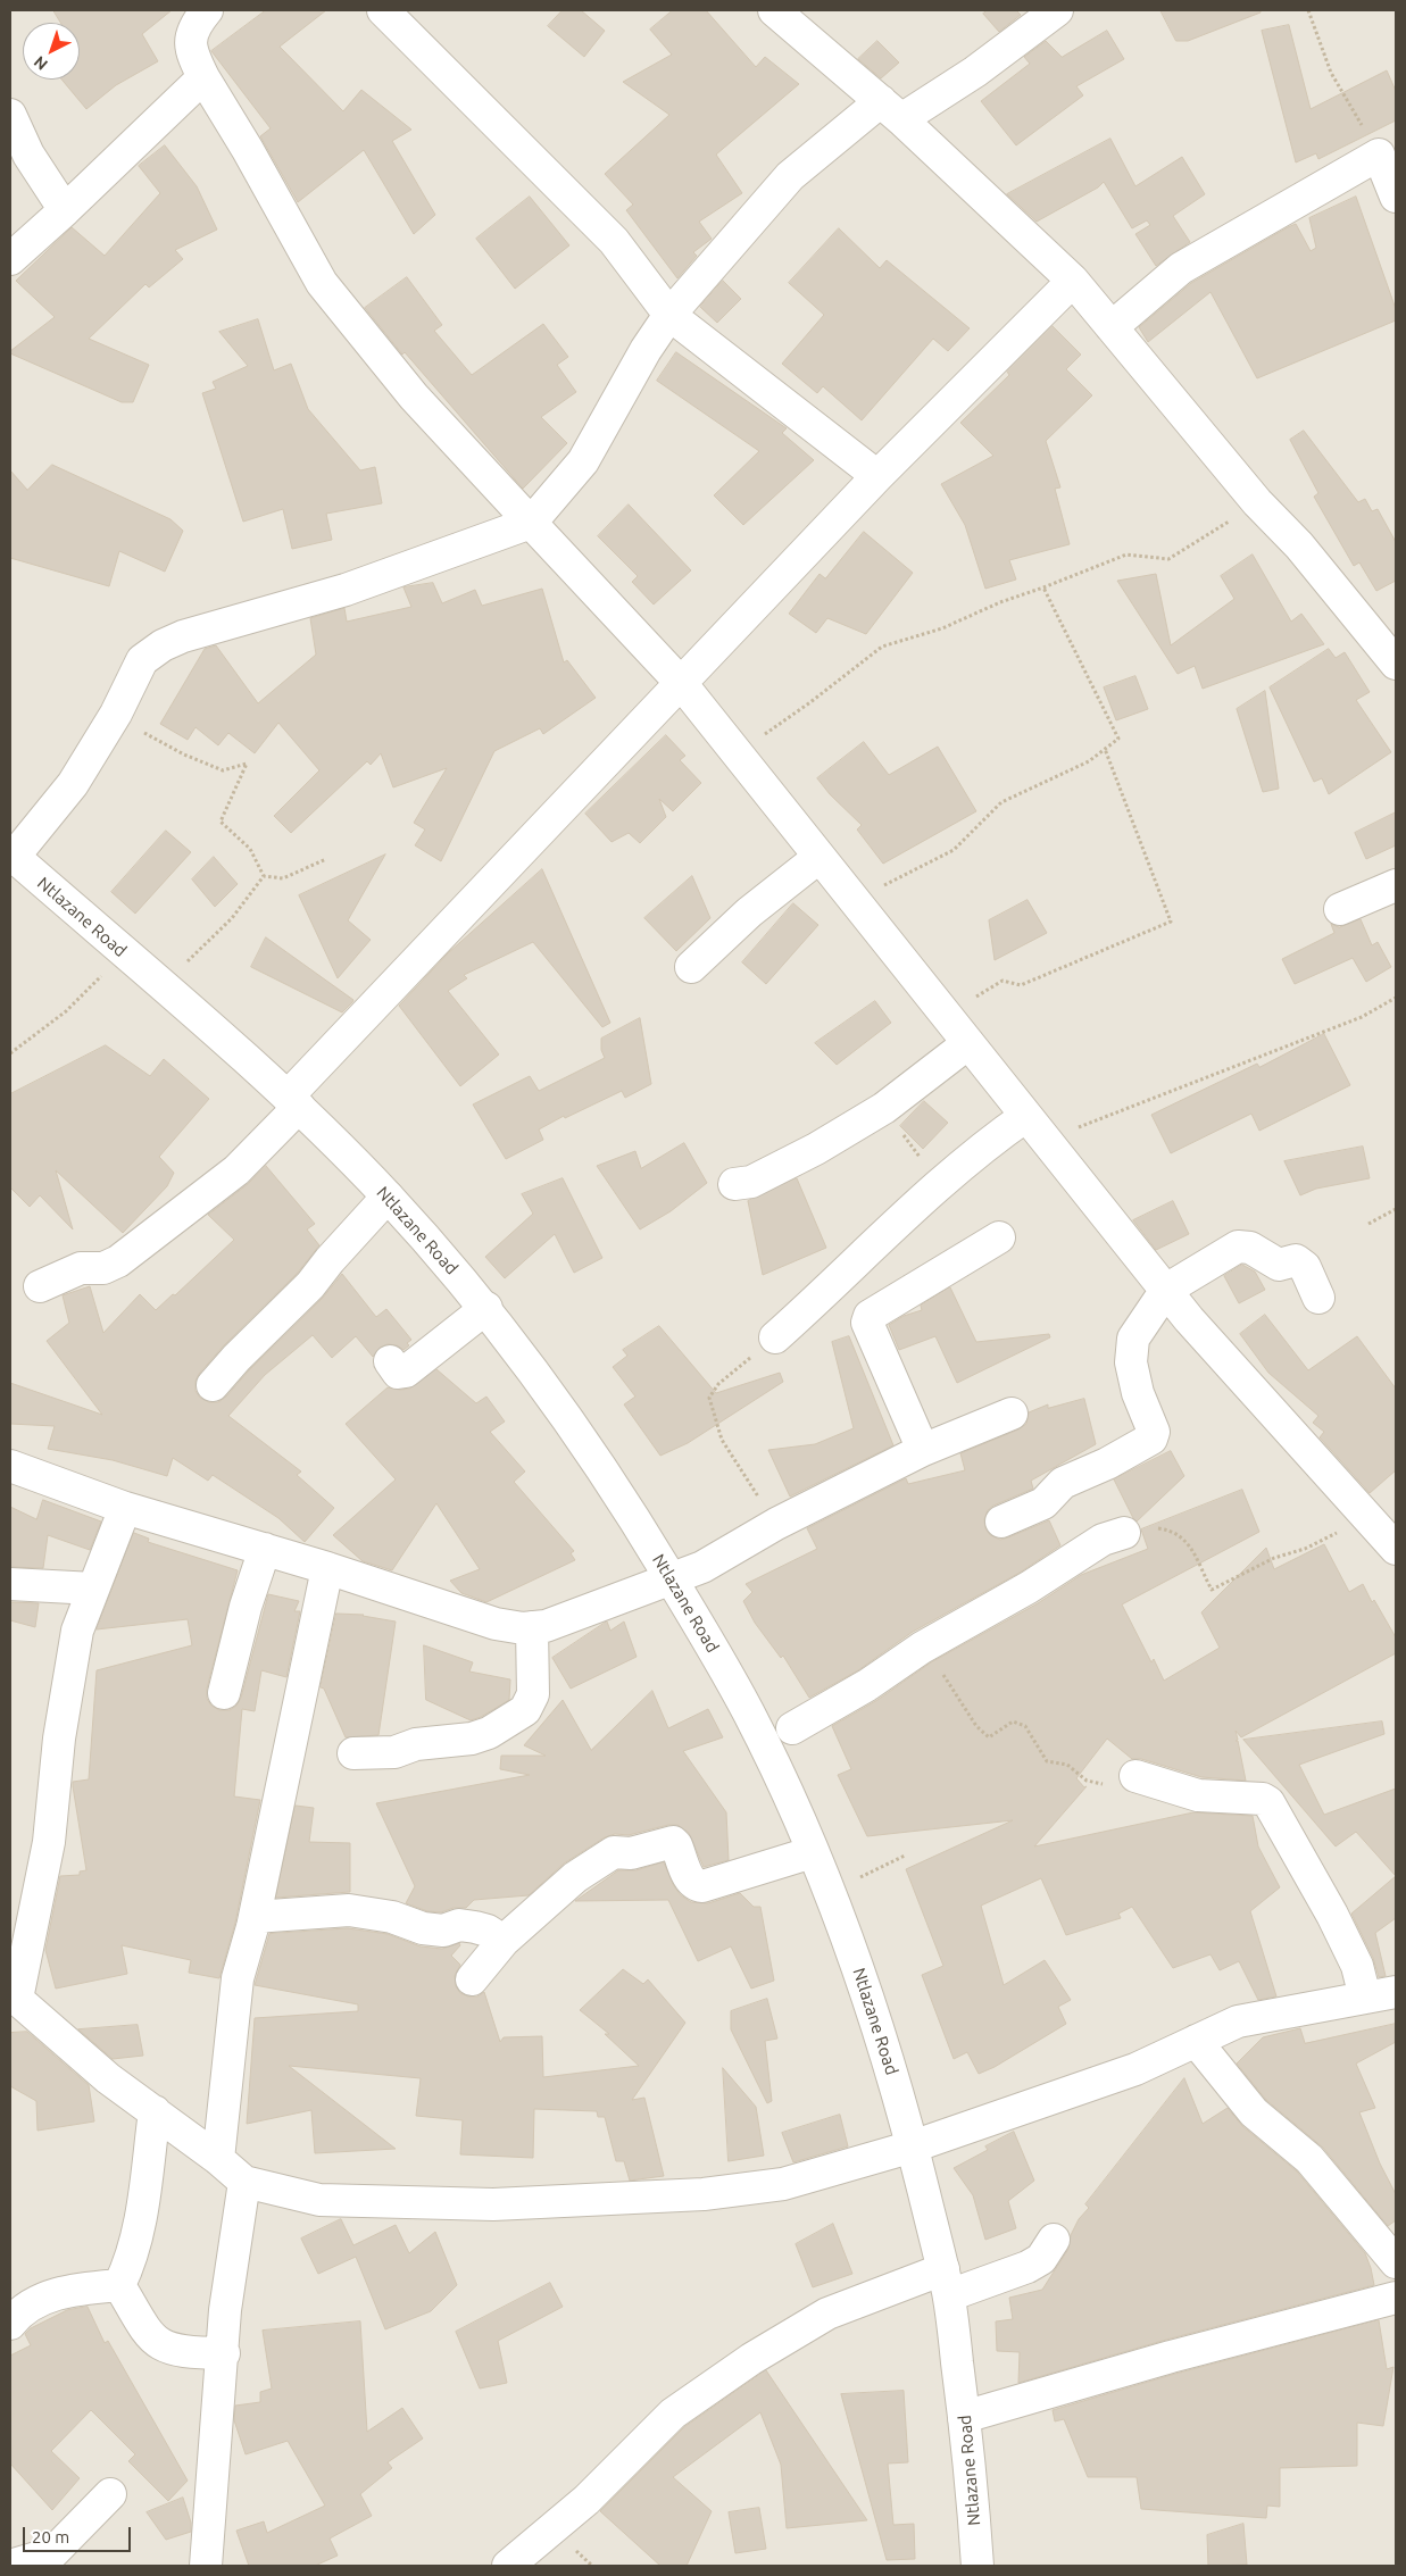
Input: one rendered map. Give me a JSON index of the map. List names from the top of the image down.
{
  "streets": {
    "street": ["Ntlazane Road"]
  },
  "scale_bar": "20 m",
  "north": "bottom left"
}
